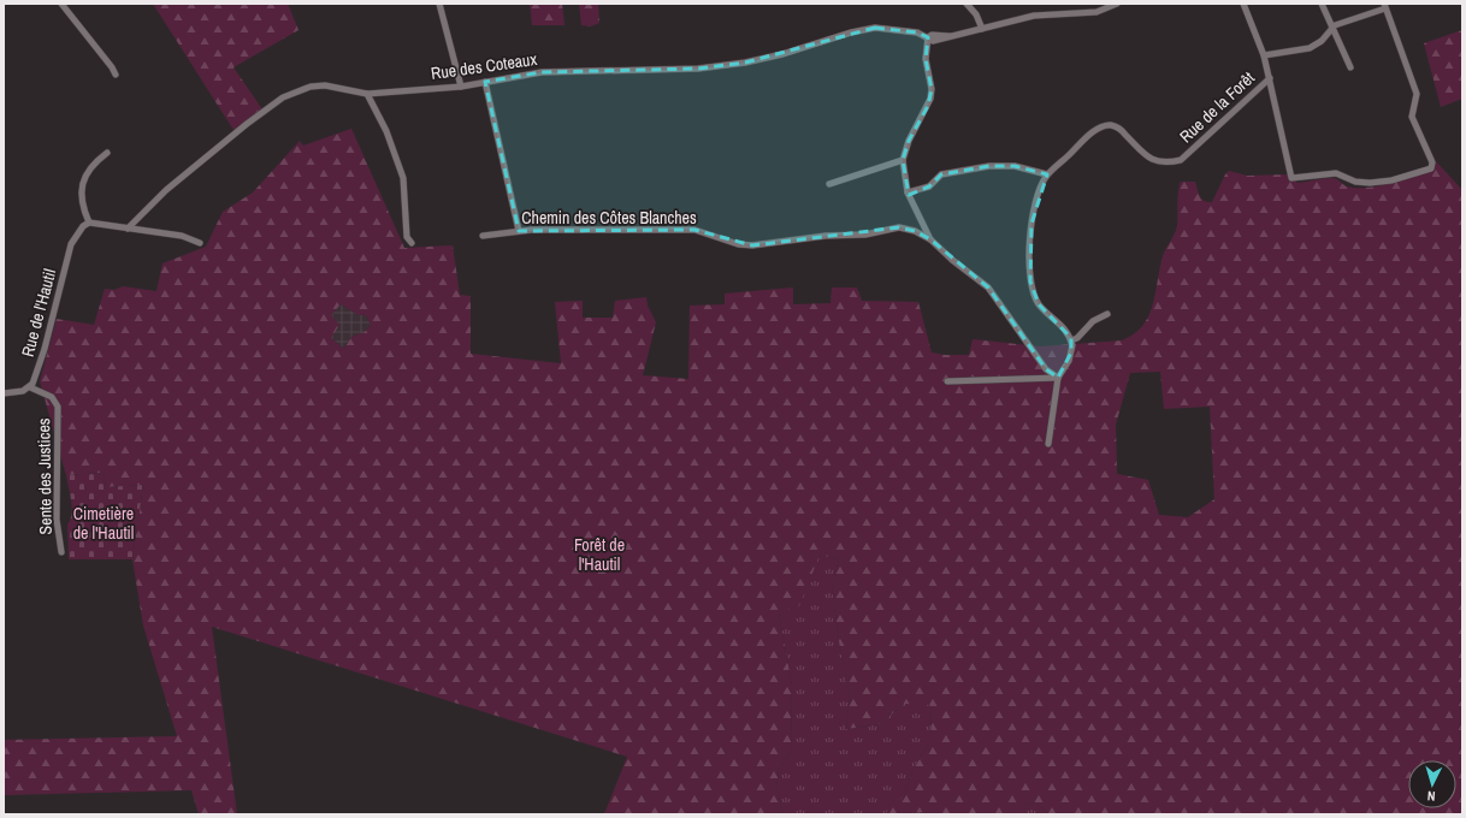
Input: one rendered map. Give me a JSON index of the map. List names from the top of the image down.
{
  "streets": {
    "street": [
      "Rue des Coteaux",
      "Rue de la Forêt",
      "Chemin des Côtes Blanches",
      "Rue de l'Hautil",
      "Sente des Justices"
    ]
  },
  "crossings": [
    ["Rue de l'Hautil", "Sente des Justices"]
  ],
  "parks": ["Cimetière de l'Hautil", "Forêt de l'Hautil"],
  "north": "bottom"
}
